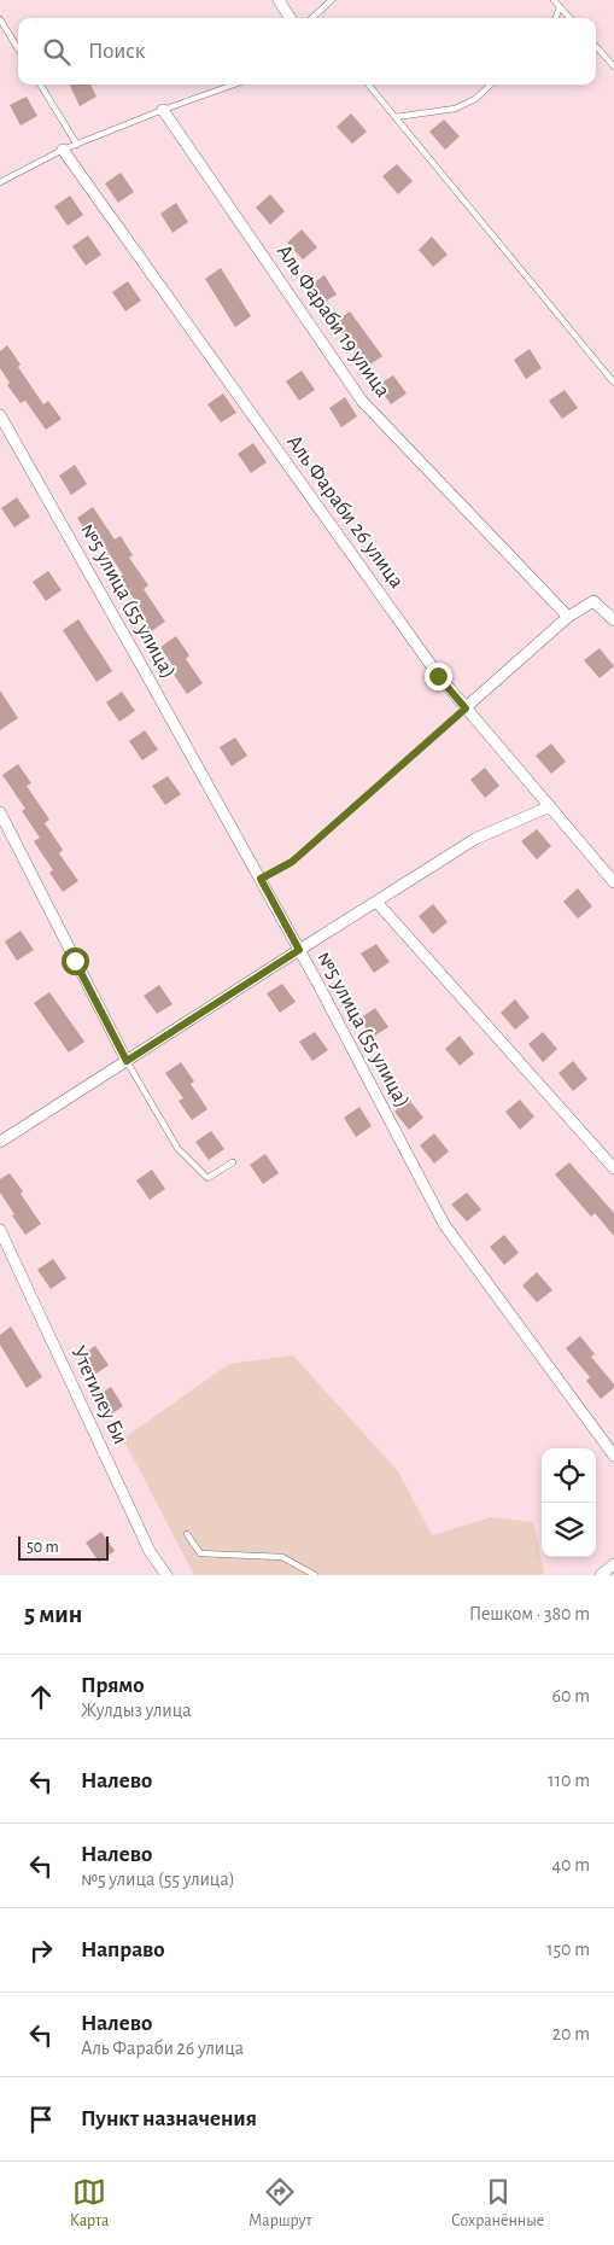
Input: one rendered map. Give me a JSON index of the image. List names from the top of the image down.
{
  "streets": {
    "street": [
      "Аль Фараби 19 улица",
      "Аль Фараби 26 улица",
      "№5 улица (55 улица)",
      "Утетилеу Би"
    ]
  },
  "scale_bar": "50 m",
  "page": {
    "search": "Поиск",
    "scale": "50 m",
    "heading": ["5 мин", "Пешком · 380 m"],
    "list": [
      ["Прямо", "Жулдыз улица", "60 m"],
      ["Налево", "110 m"],
      ["Налево", "№5 улица (55 улица)", "40 m"],
      ["Направо", "150 m"],
      ["Налево", "Аль Фараби 26 улица", "20 m"],
      "Пункт назначения"
    ],
    "nav": ["Карта", "Маршрут", "Сохранённые"]
  }
}
